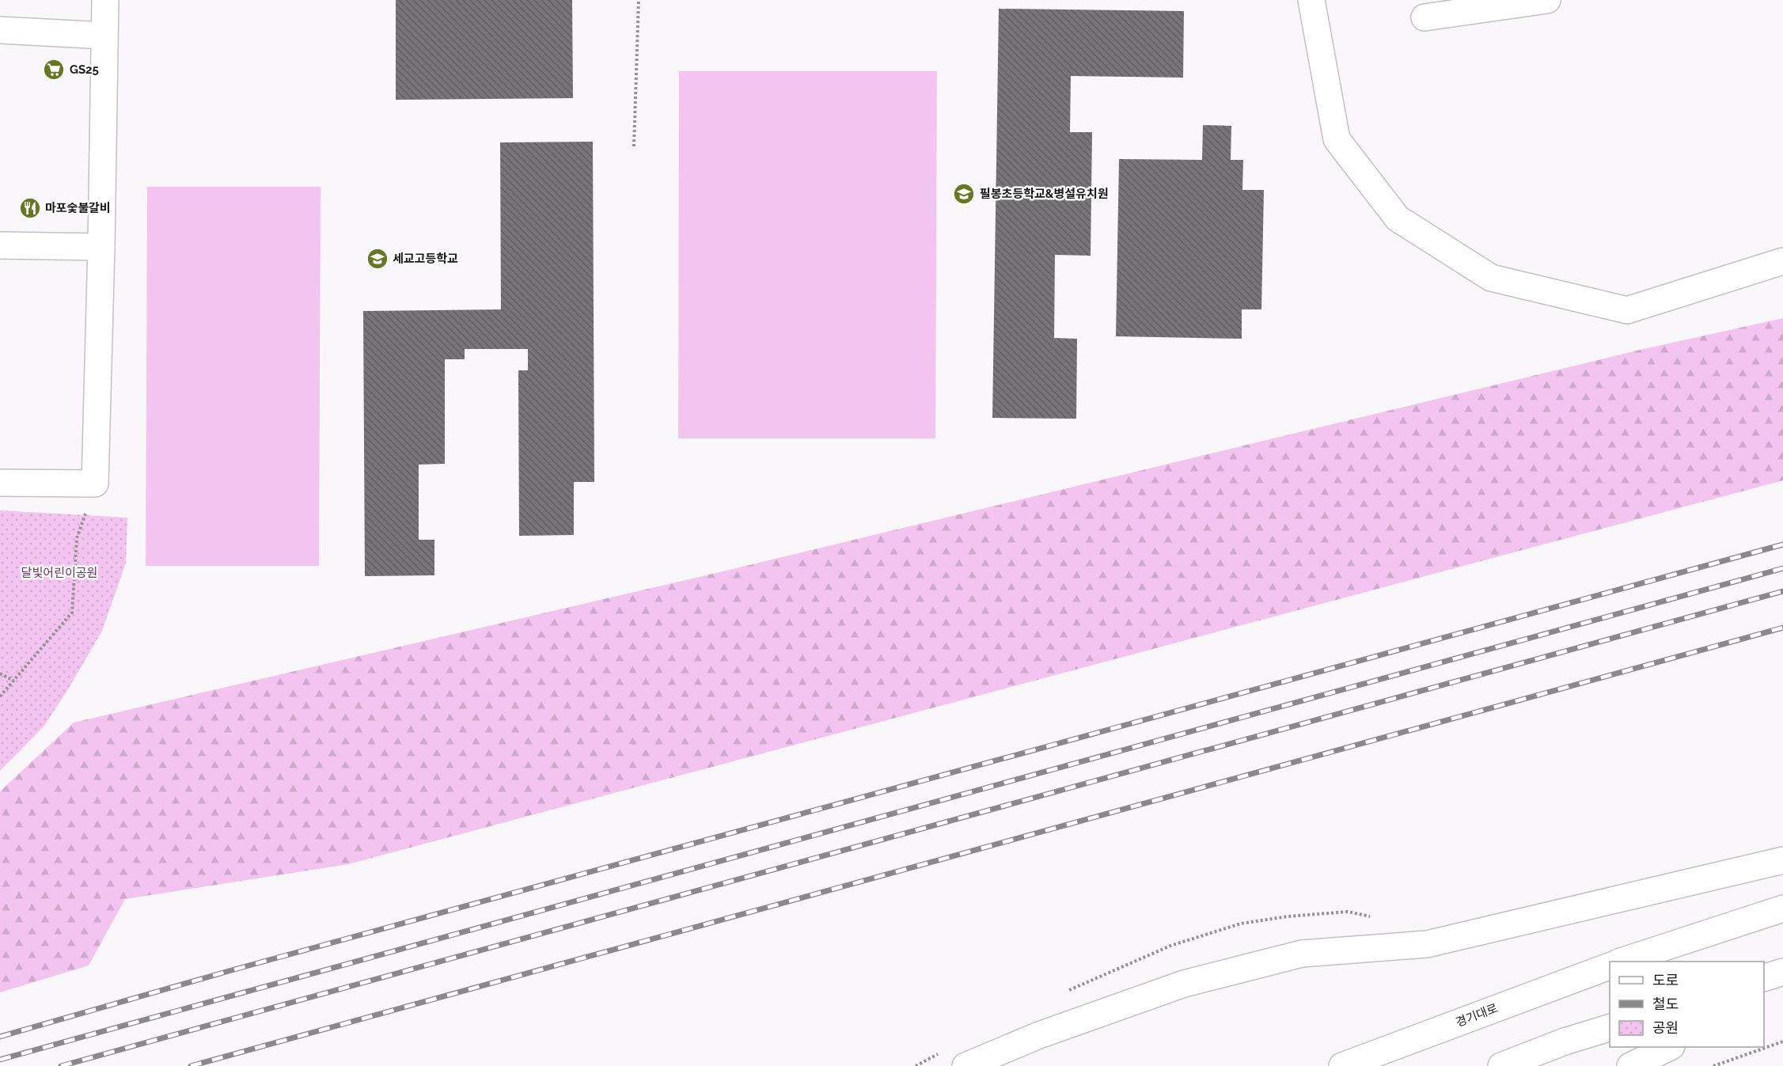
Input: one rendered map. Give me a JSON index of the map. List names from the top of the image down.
{
  "streets": {
    "street": ["경기대로"]
  },
  "parks": ["달빛어린이공원"],
  "places": {
    "supermarket": ["GS25"],
    "school or university": ["필봉초등학교&병설유치원", "세교고등학교"],
    "restaurant": ["마포숯불갈비"]
  },
  "legend": ["도로", "철도", "공원"]
}
